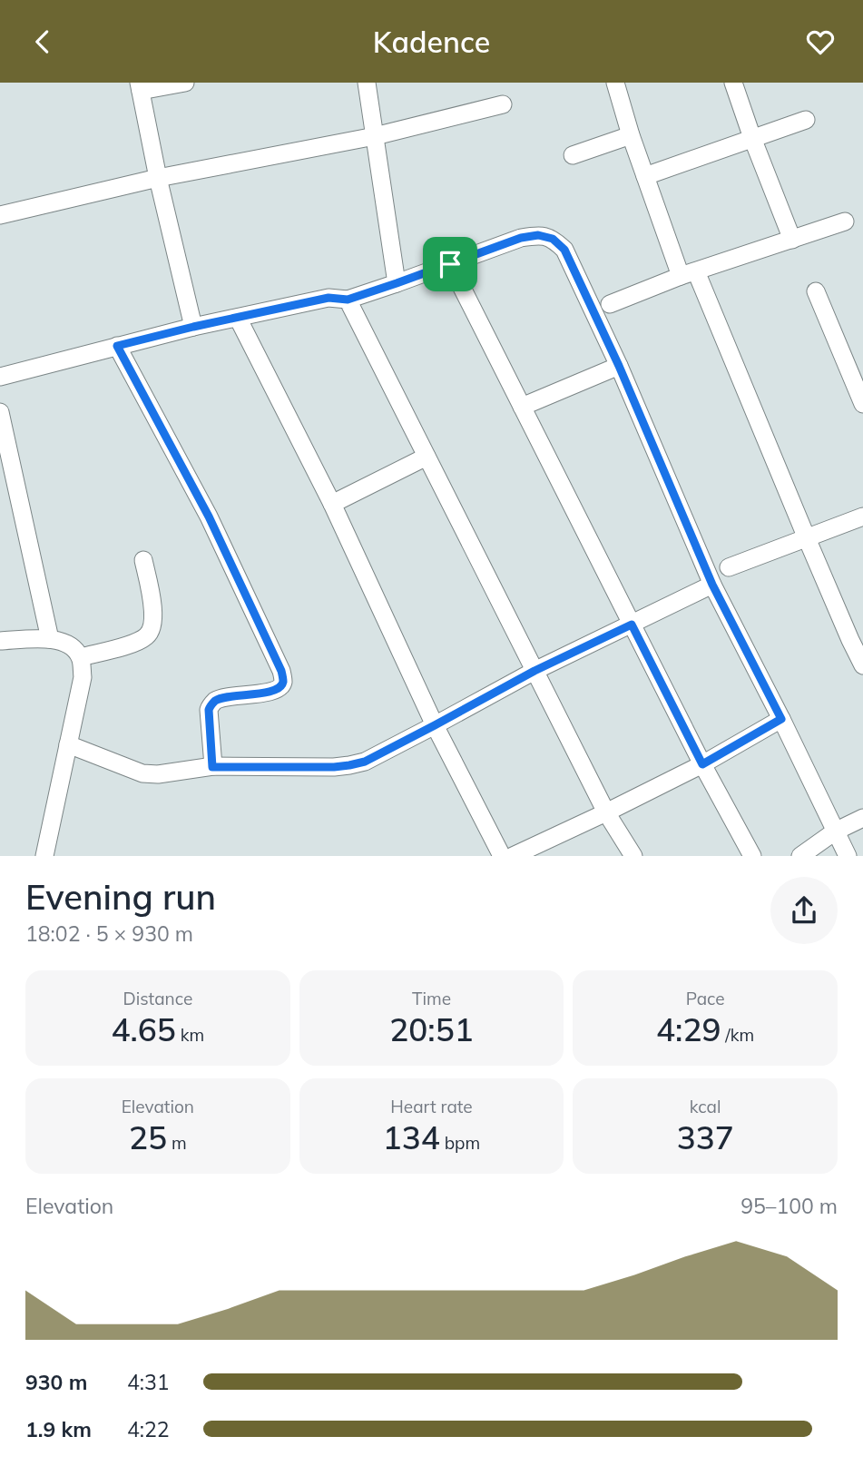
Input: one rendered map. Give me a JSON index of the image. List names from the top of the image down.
{
  "page": {
    "header": "Kadence",
    "heading": ["Evening run", "18:02 · 5 × 930 m"],
    "stats": [
      ["Distance", "4.65 km"],
      ["Time", "20:51"],
      ["Pace", "4:29 /km"],
      ["Elevation", "25 m"],
      ["Heart rate", "134 bpm"],
      ["kcal", "337"]
    ],
    "chart": ["Elevation", "95–100 m"],
    "list": [
      {
        "name": "930 m",
        "note": "4:31"
      },
      {
        "name": "1.9 km",
        "note": "4:22"
      }
    ]
  }
}
